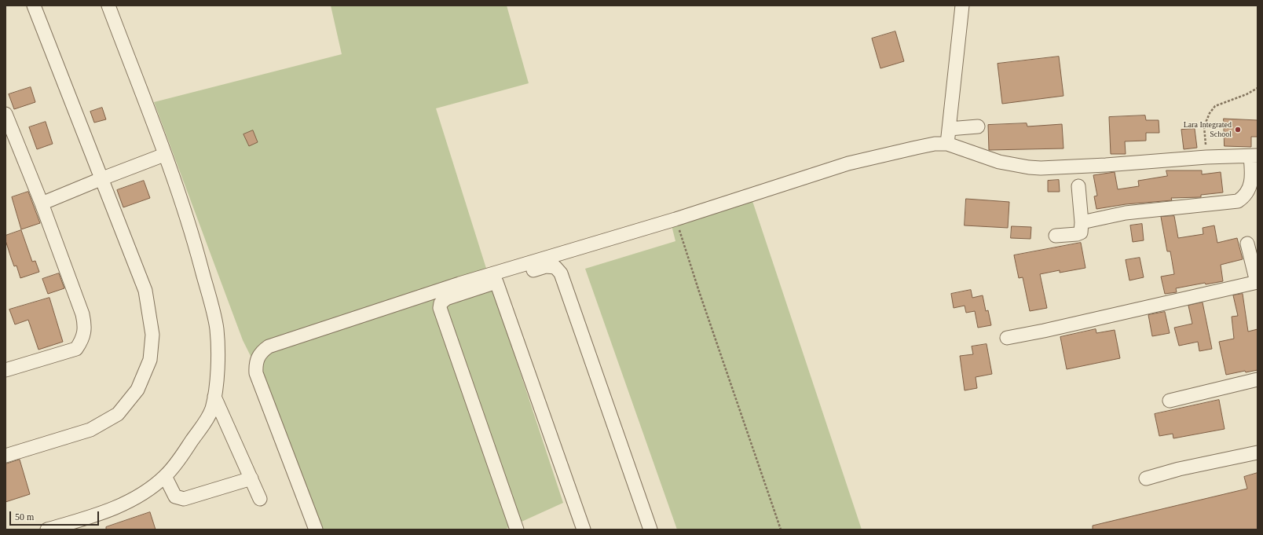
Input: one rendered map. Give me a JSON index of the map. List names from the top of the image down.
{
  "places": ["Lara Integrated School"],
  "scale_bar": "50 m"
}
